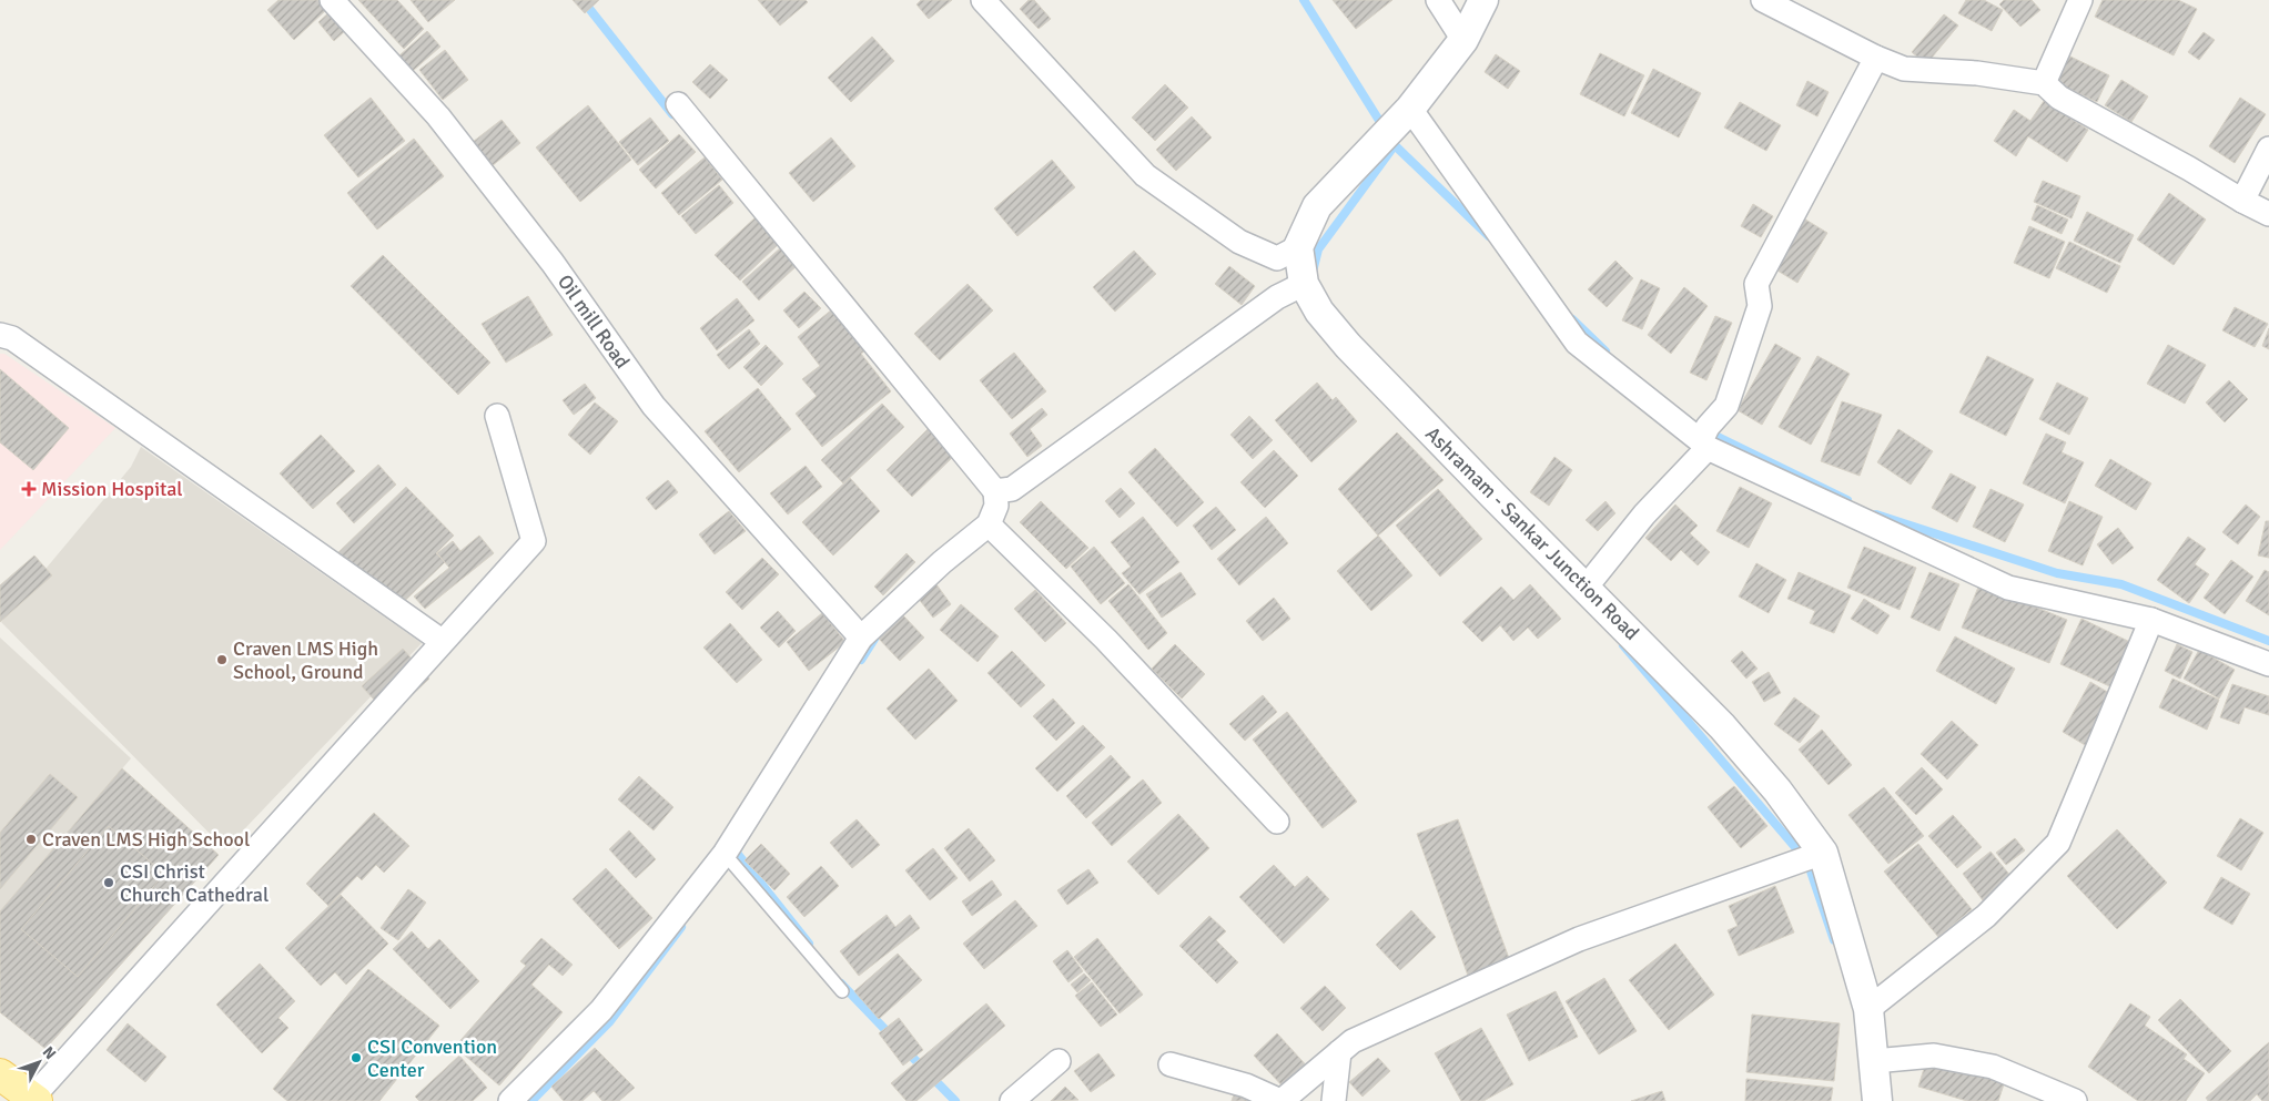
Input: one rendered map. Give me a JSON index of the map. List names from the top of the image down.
{
  "streets": {
    "street": ["Oil mill Road", "Ashramam - Sankar Junction Road"]
  },
  "places": {
    "health": ["Mission Hospital"],
    "other": [
      "Craven LMS High School, Ground",
      "Craven LMS High School",
      "CSI Christ Church Cathedral",
      "CSI Convention Center"
    ]
  },
  "north": "top right"
}
